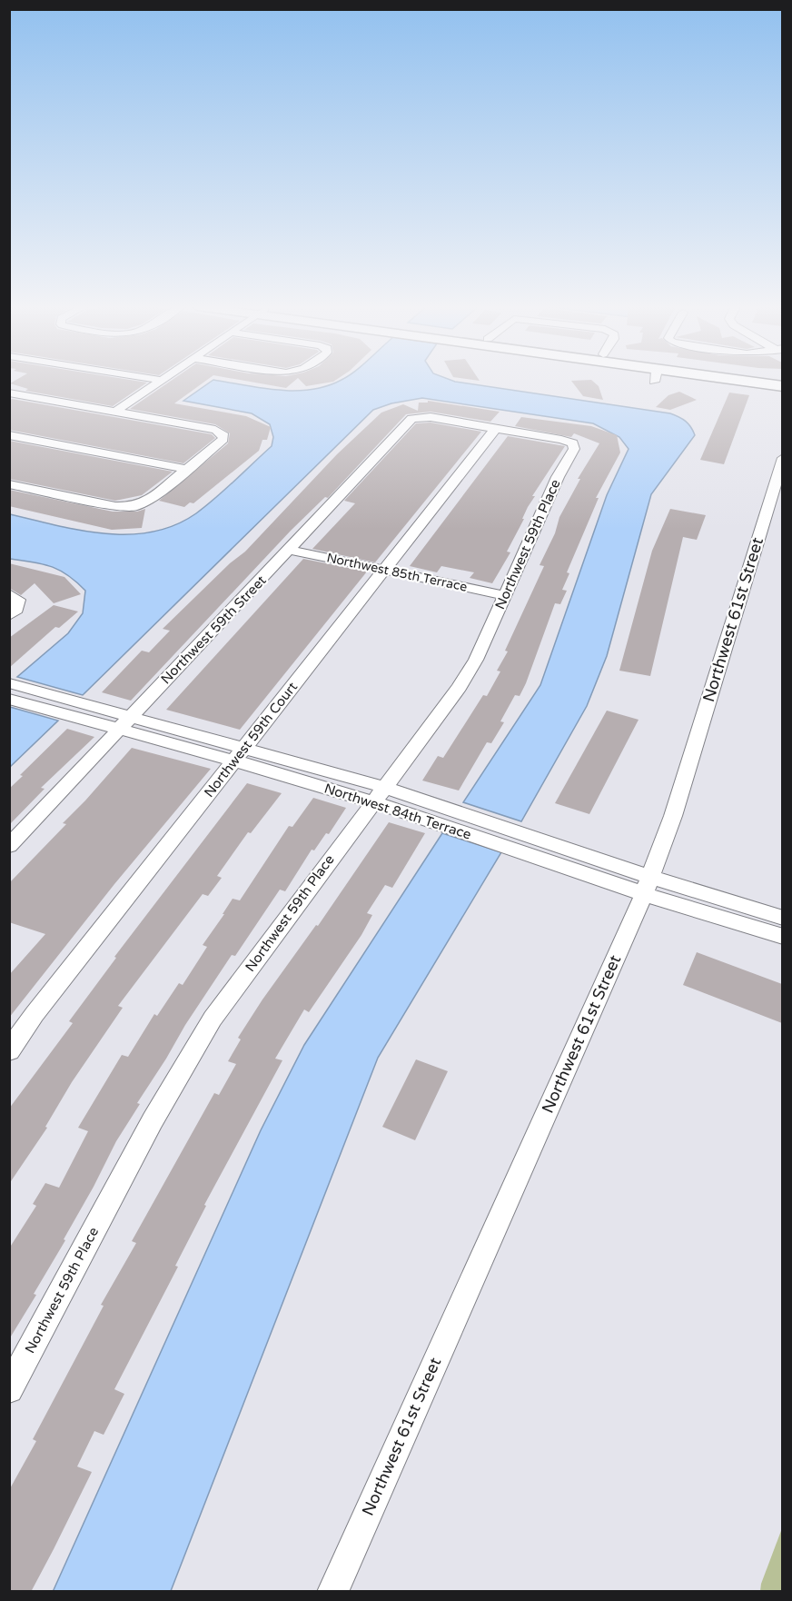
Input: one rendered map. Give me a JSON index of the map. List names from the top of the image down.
{
  "streets": {
    "street": [
      "Northwest 59th Place",
      "Northwest 85th Terrace",
      "Northwest 61st Street",
      "Northwest 59th Street",
      "Northwest 59th Court",
      "Northwest 84th Terrace"
    ]
  },
  "crossings": [
    ["Northwest 59th Place", "Northwest 85th Terrace"],
    ["Northwest 59th Place", "Northwest 59th Street"],
    ["Northwest 59th Place", "Northwest 59th Court"],
    ["Northwest 59th Place", "Northwest 84th Terrace"],
    ["Northwest 85th Terrace", "Northwest 59th Street"],
    ["Northwest 85th Terrace", "Northwest 59th Court"],
    ["Northwest 61st Street", "Northwest 84th Terrace"],
    ["Northwest 59th Street", "Northwest 59th Court"],
    ["Northwest 59th Street", "Northwest 84th Terrace"],
    ["Northwest 59th Court", "Northwest 84th Terrace"]
  ]
}
